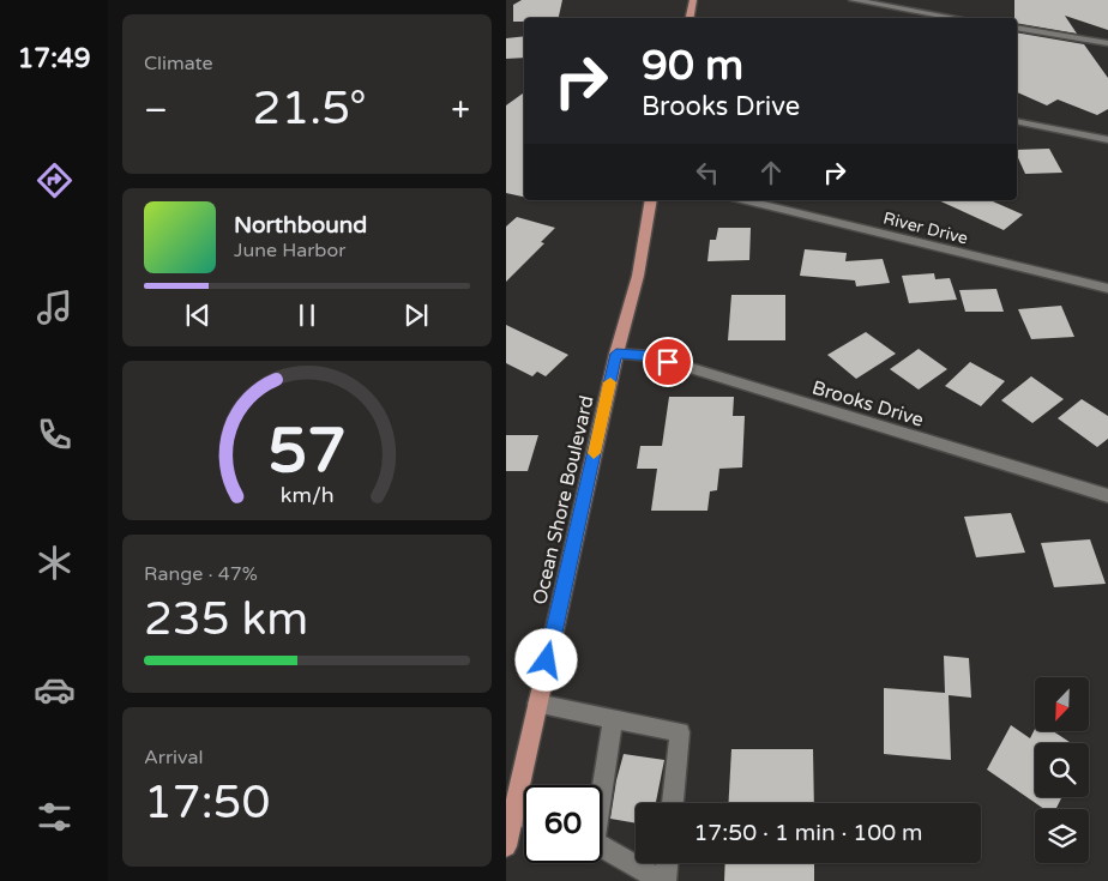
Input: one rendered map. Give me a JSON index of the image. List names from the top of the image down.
{
  "streets": {
    "main road": ["Ocean Shore Boulevard"],
    "street": ["River Drive", "Brooks Drive"]
  },
  "crossings": [
    ["Brooks Drive", "Ocean Shore Boulevard"]
  ],
  "north": "bottom left",
  "page": {
    "tabs": "17:49",
    "tile": [
      "Climate",
      ["Range · 47%", "235 km"],
      ["Arrival", "17:50"]
    ],
    "turn": ["90 m", "Brooks Drive"],
    "heat": ["−", "21.5°", "+"],
    "song": ["Northbound", "June Harbor"],
    "limit": "60",
    "trip": "17:50 · 1 min · 100 m",
    "gauge": ["57", "km/h"]
  }
}
